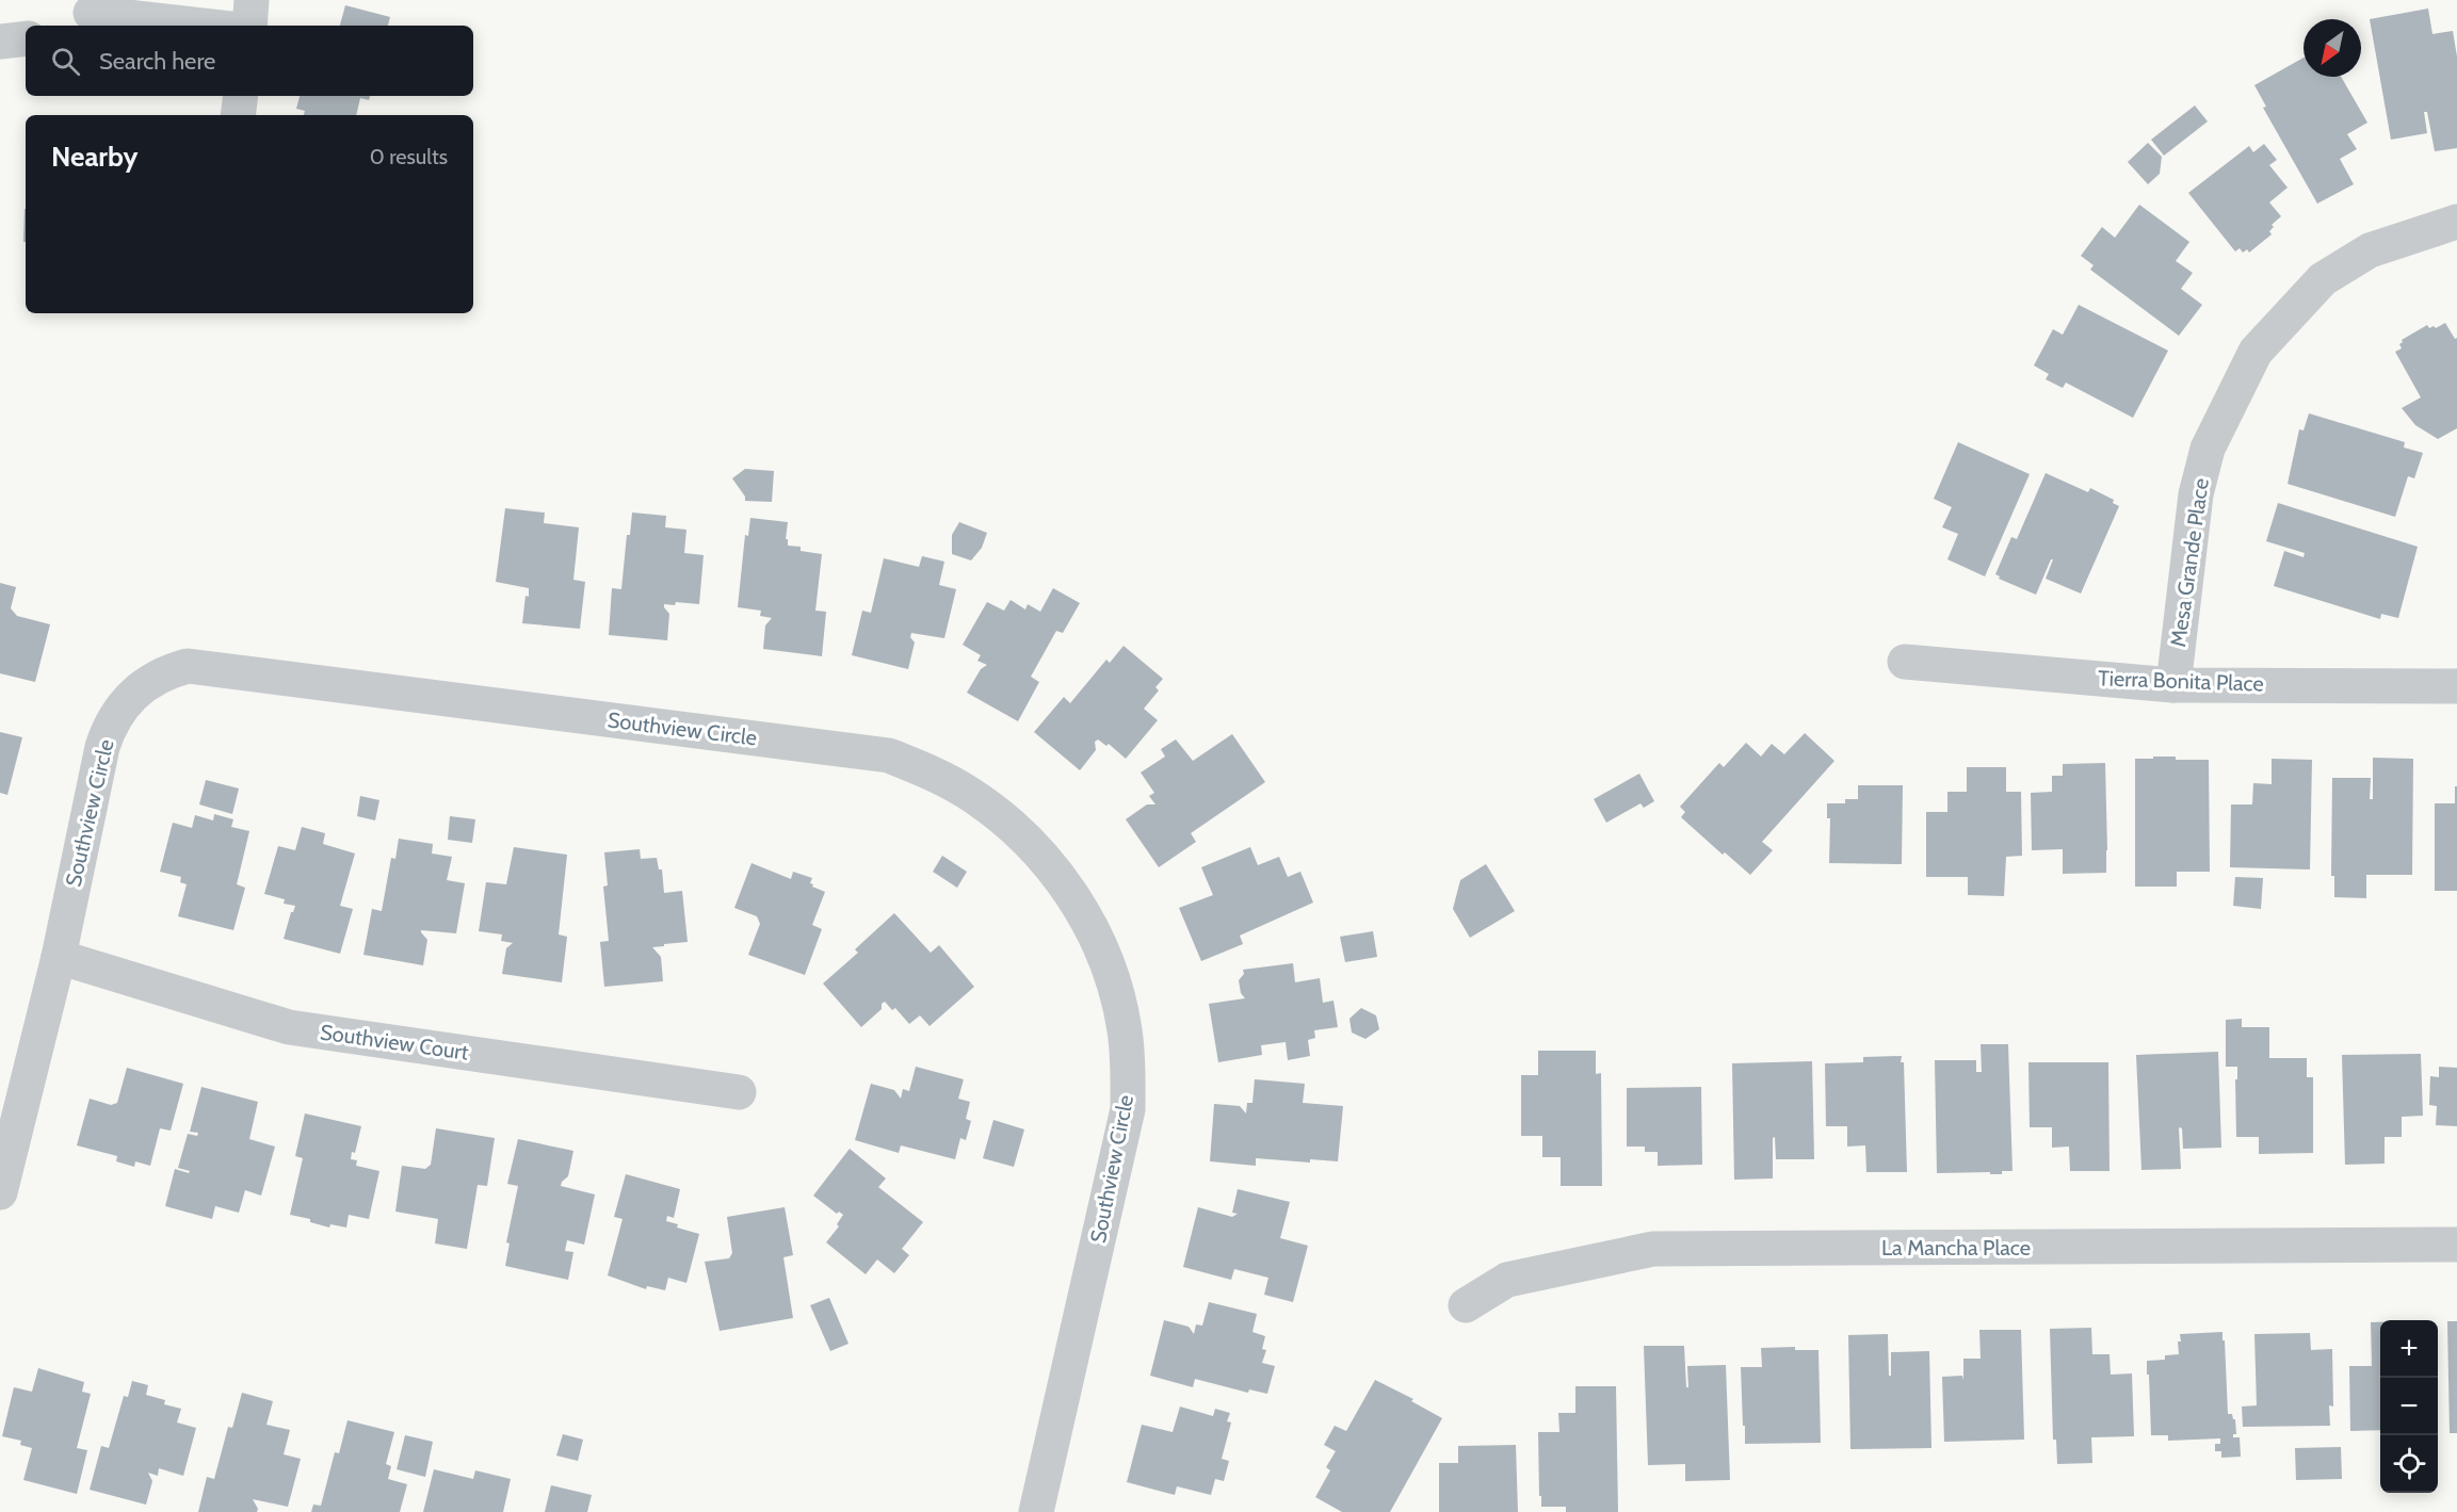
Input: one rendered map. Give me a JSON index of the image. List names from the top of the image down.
{
  "streets": {
    "street": [
      "Mesa Grande Place",
      "Tierra Bonita Place",
      "Southview Circle",
      "Southview Court",
      "La Mancha Place"
    ]
  },
  "crossings": [
    ["Mesa Grande Place", "Tierra Bonita Place"],
    ["Southview Circle", "Southview Court"]
  ],
  "north": "bottom left",
  "page": {
    "search": "Search here",
    "heading": ["Nearby", "0 results"],
    "map_buttons": ["+", "−"]
  }
}
